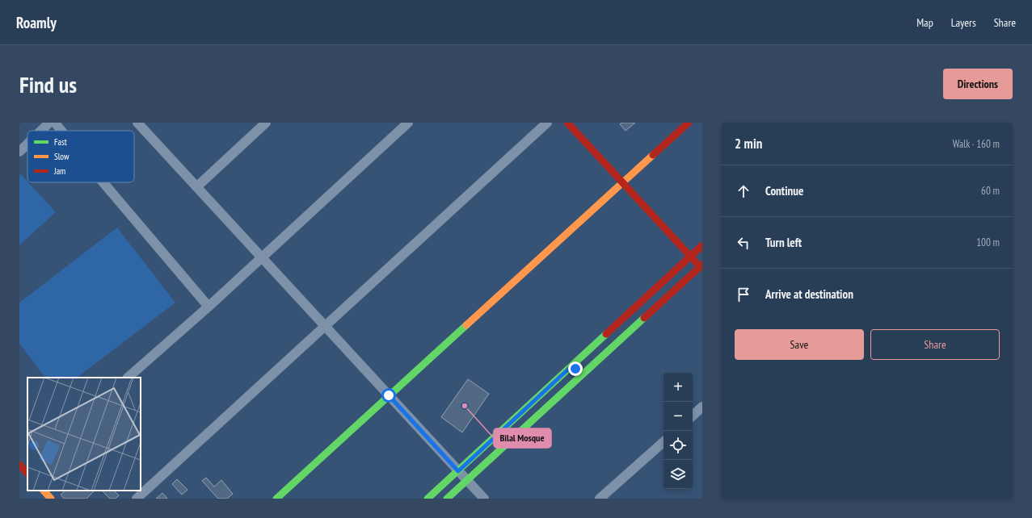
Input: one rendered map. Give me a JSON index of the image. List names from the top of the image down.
{
  "places": ["Bilal Mosque"],
  "legend": ["Fast", "Slow", "Jam"],
  "page": {
    "header": "Roamly",
    "nav": ["Map", "Layers", "Share"],
    "buttons": [
      "Directions",
      ["Save", "Share"]
    ],
    "title": "Find us",
    "heading": ["2 min", "Walk · 160 m"],
    "list": [
      ["Continue", "60 m"],
      ["Turn left", "100 m"],
      "Arrive at destination"
    ],
    "map_buttons": ["+", "−"]
  }
}
